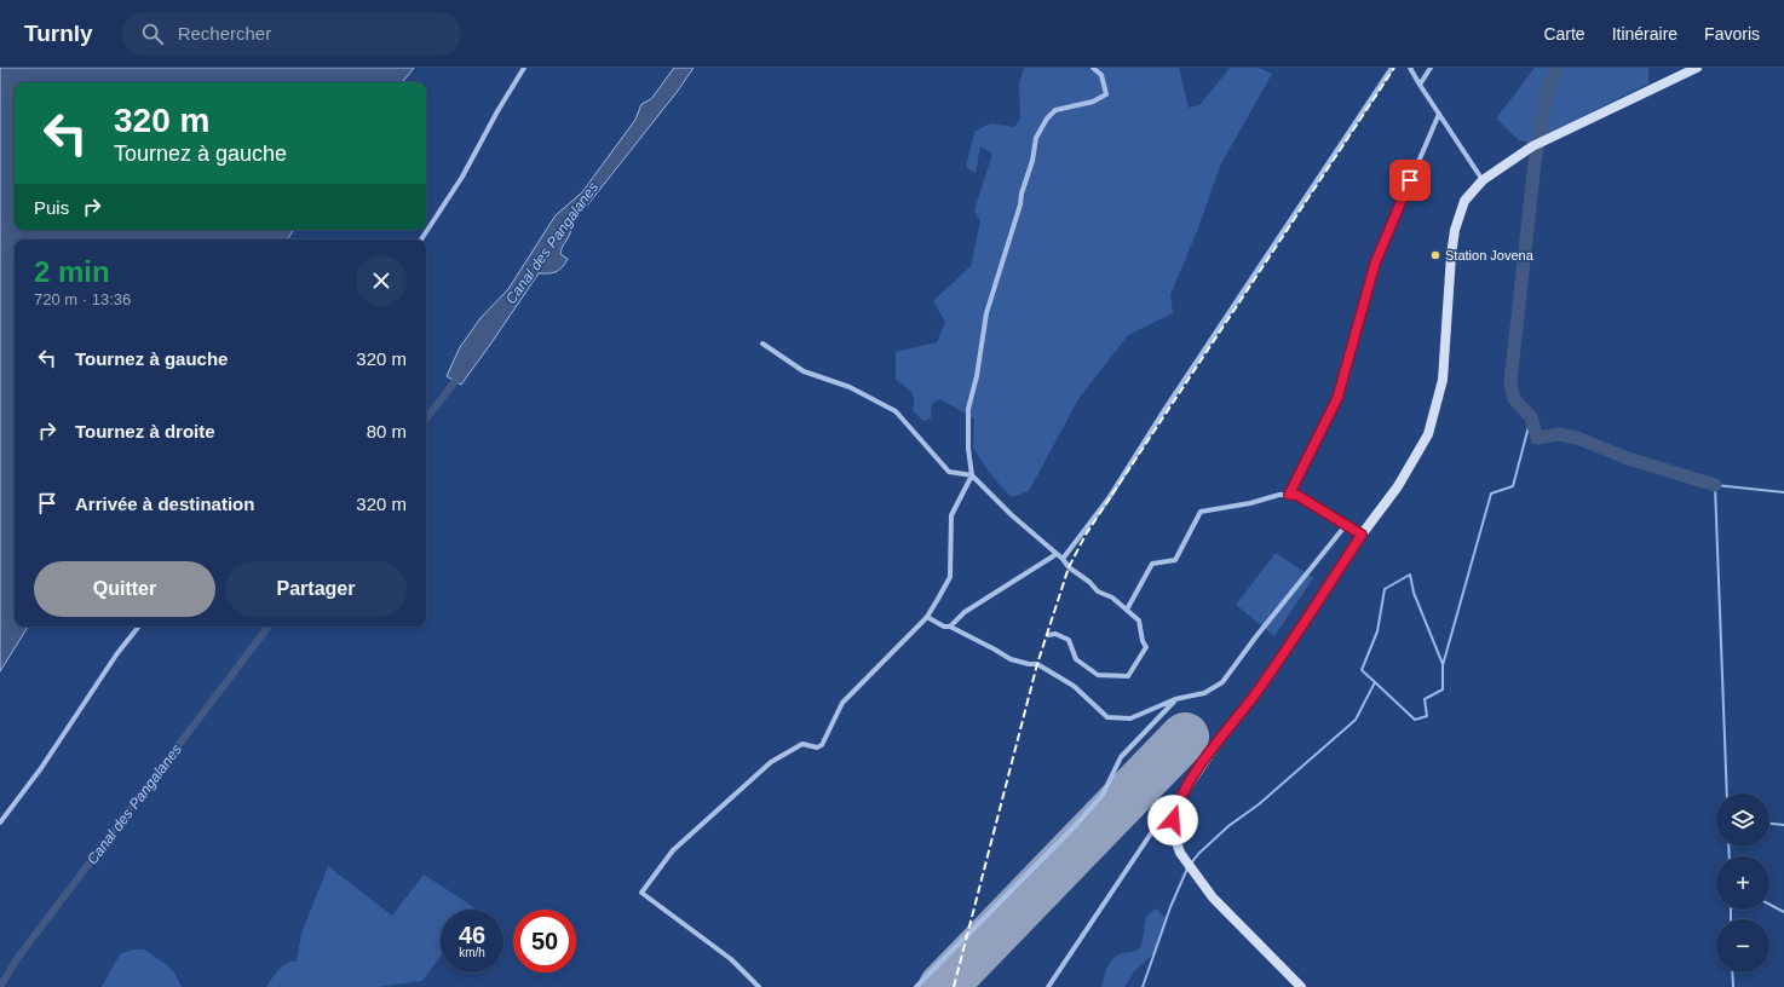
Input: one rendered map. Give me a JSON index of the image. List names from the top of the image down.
{
  "water": ["Canal des Pangalanes"],
  "places": ["Station Jovena"],
  "page": {
    "header": "Turnly",
    "search": "Rechercher",
    "nav": ["Carte", "Itinéraire", "Favoris"],
    "turn": ["320 m", "Tournez à gauche"],
    "then": "Puis",
    "heading": ["2 min", "720 m · 13:36"],
    "list": [
      {
        "name": "Tournez à gauche",
        "value": "320 m"
      },
      {
        "name": "Tournez à droite",
        "value": "80 m"
      },
      {
        "name": "Arrivée à destination",
        "value": "320 m"
      }
    ],
    "buttons": ["Quitter", "Partager"],
    "map_buttons": ["+", "−"],
    "speed": "46 km/h",
    "limit": "50"
  }
}
